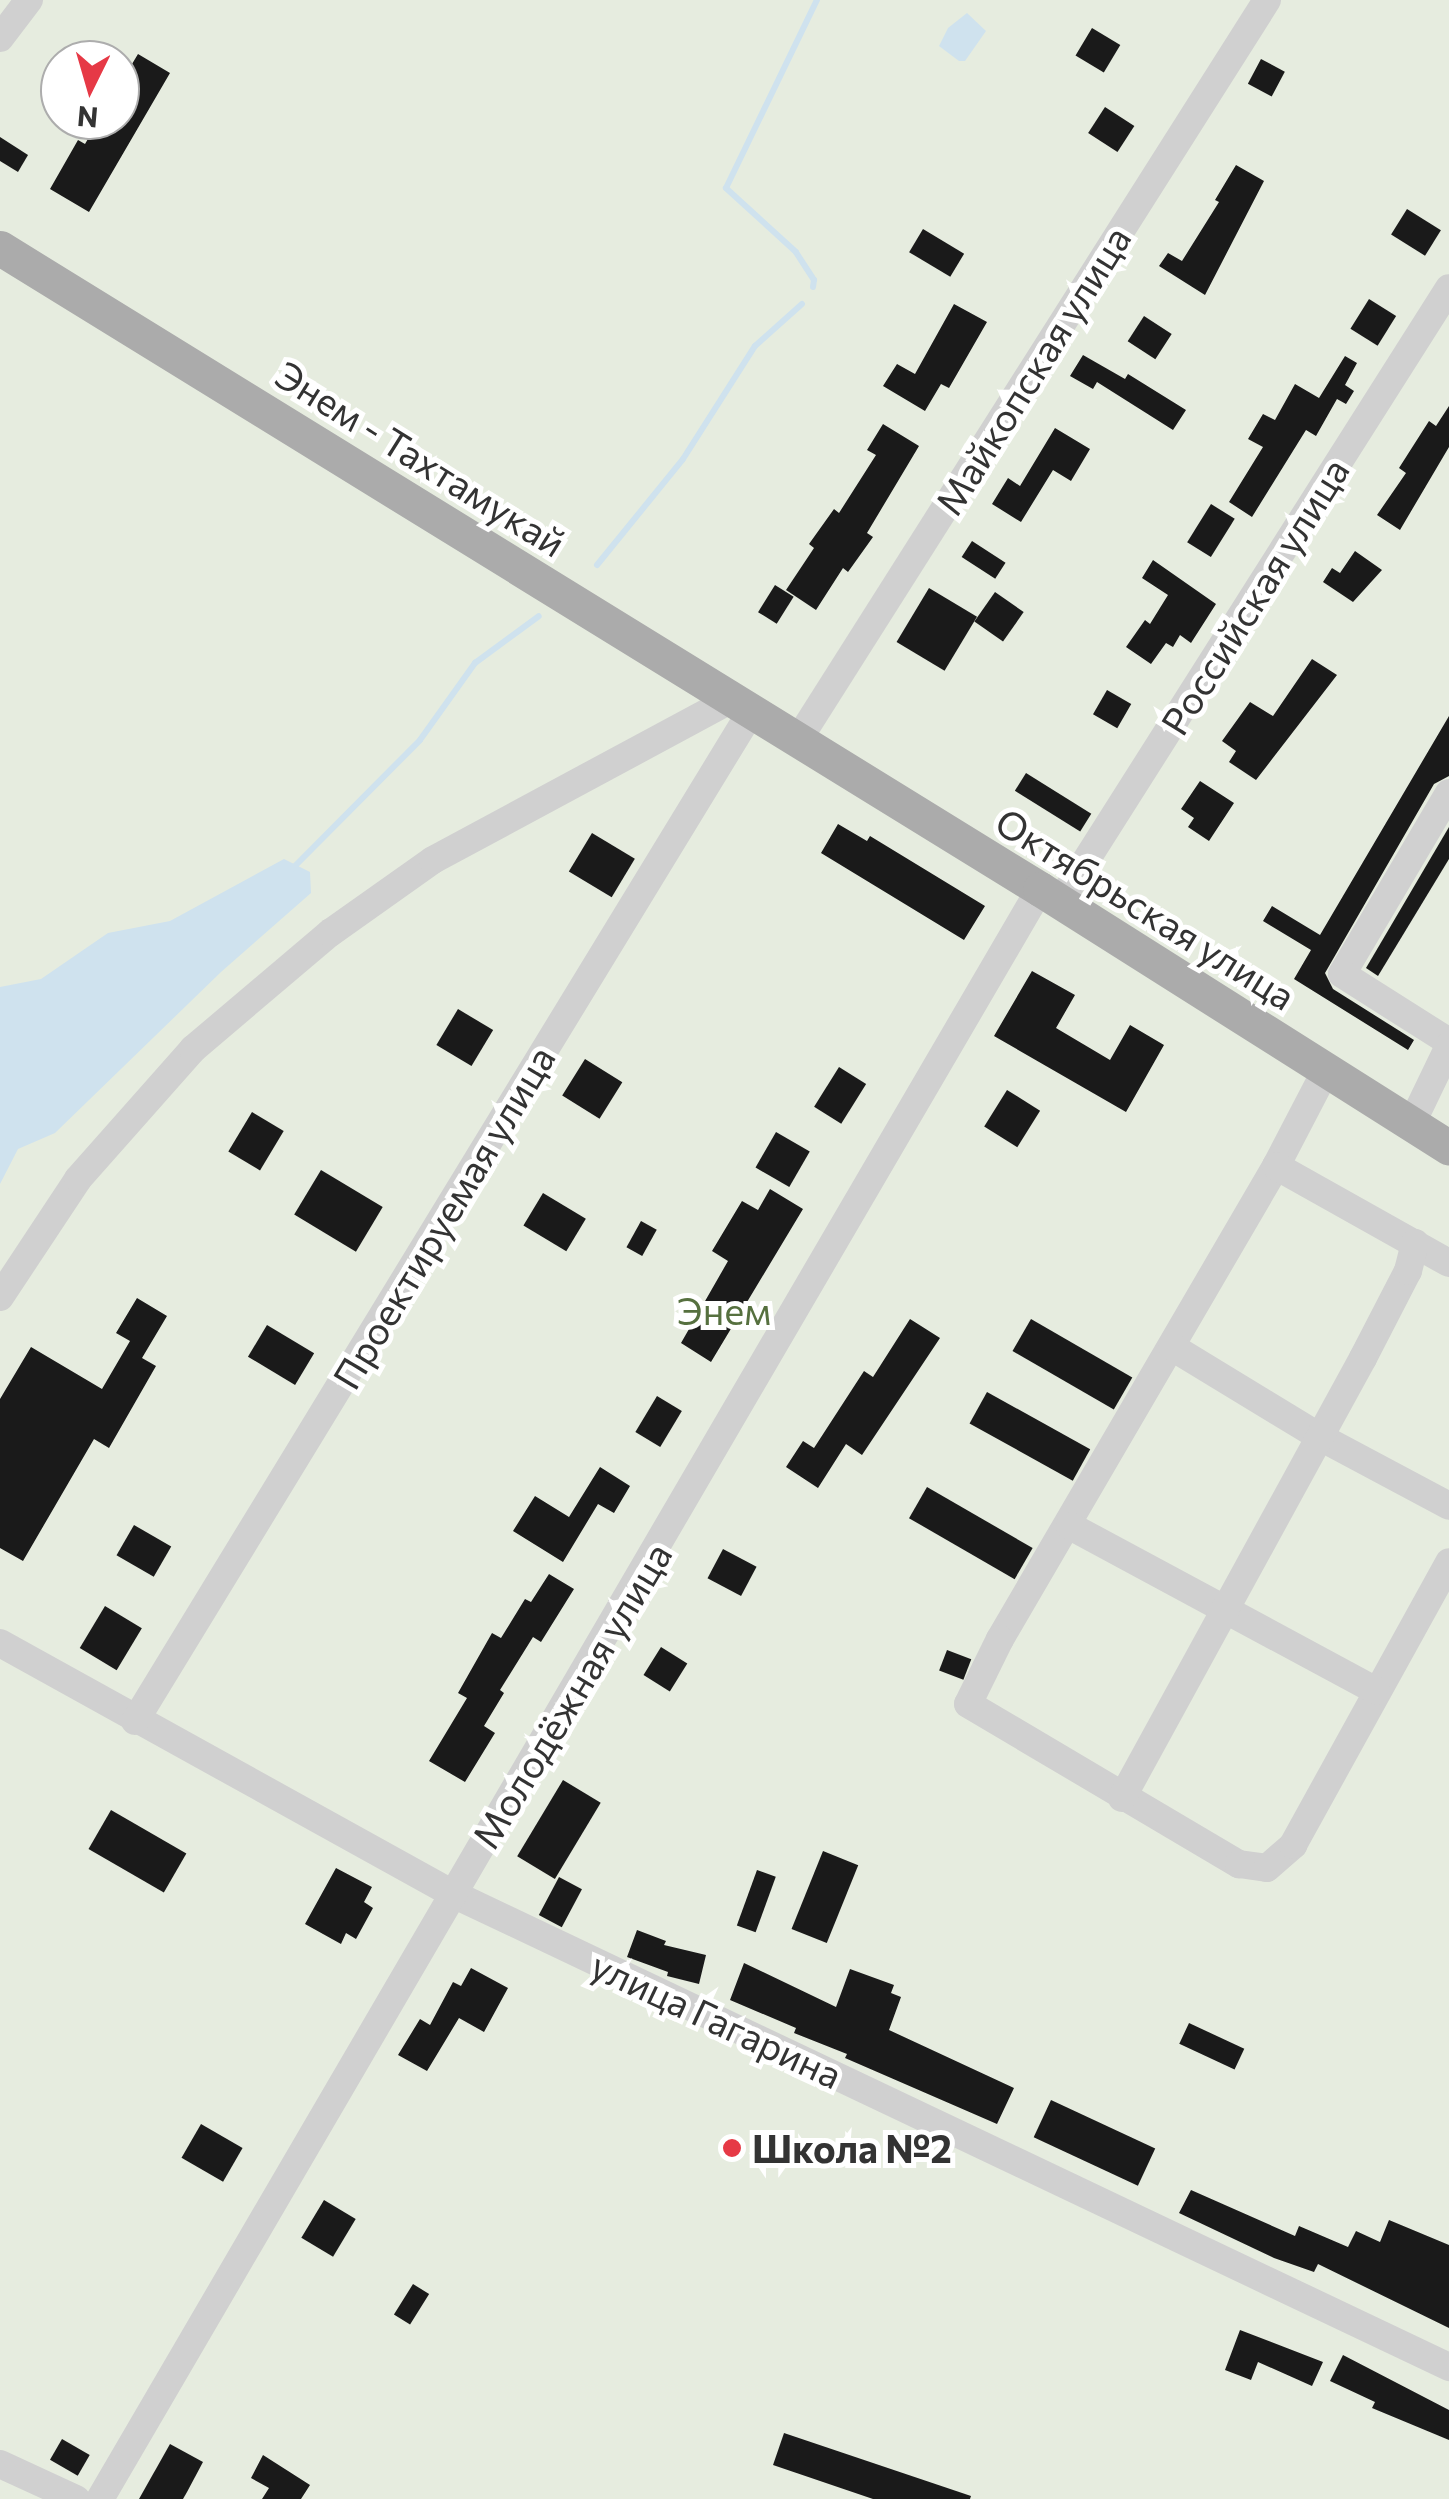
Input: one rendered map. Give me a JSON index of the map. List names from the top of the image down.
{
  "streets": {
    "main road": ["Энем - Тахтамукай", "Октябрьская улица"],
    "street": [
      "Майкопская улица",
      "Российская улица",
      "Проектируемая улица",
      "Молодёжная улица",
      "улица Гагарина"
    ]
  },
  "crossings": [
    ["Майкопская улица", "Энем - Тахтамукай"],
    ["Майкопская улица", "Октябрьская улица"],
    ["Энем - Тахтамукай", "Октябрьская улица"],
    ["Энем - Тахтамукай", "Проектируемая улица"],
    ["Российская улица", "Октябрьская улица"],
    ["Российская улица", "Молодёжная улица"],
    ["Октябрьская улица", "Молодёжная улица"],
    ["Проектируемая улица", "улица Гагарина"],
    ["Молодёжная улица", "улица Гагарина"]
  ],
  "parks": ["Энем"],
  "places": ["Школа №2"],
  "north": "bottom"
}
